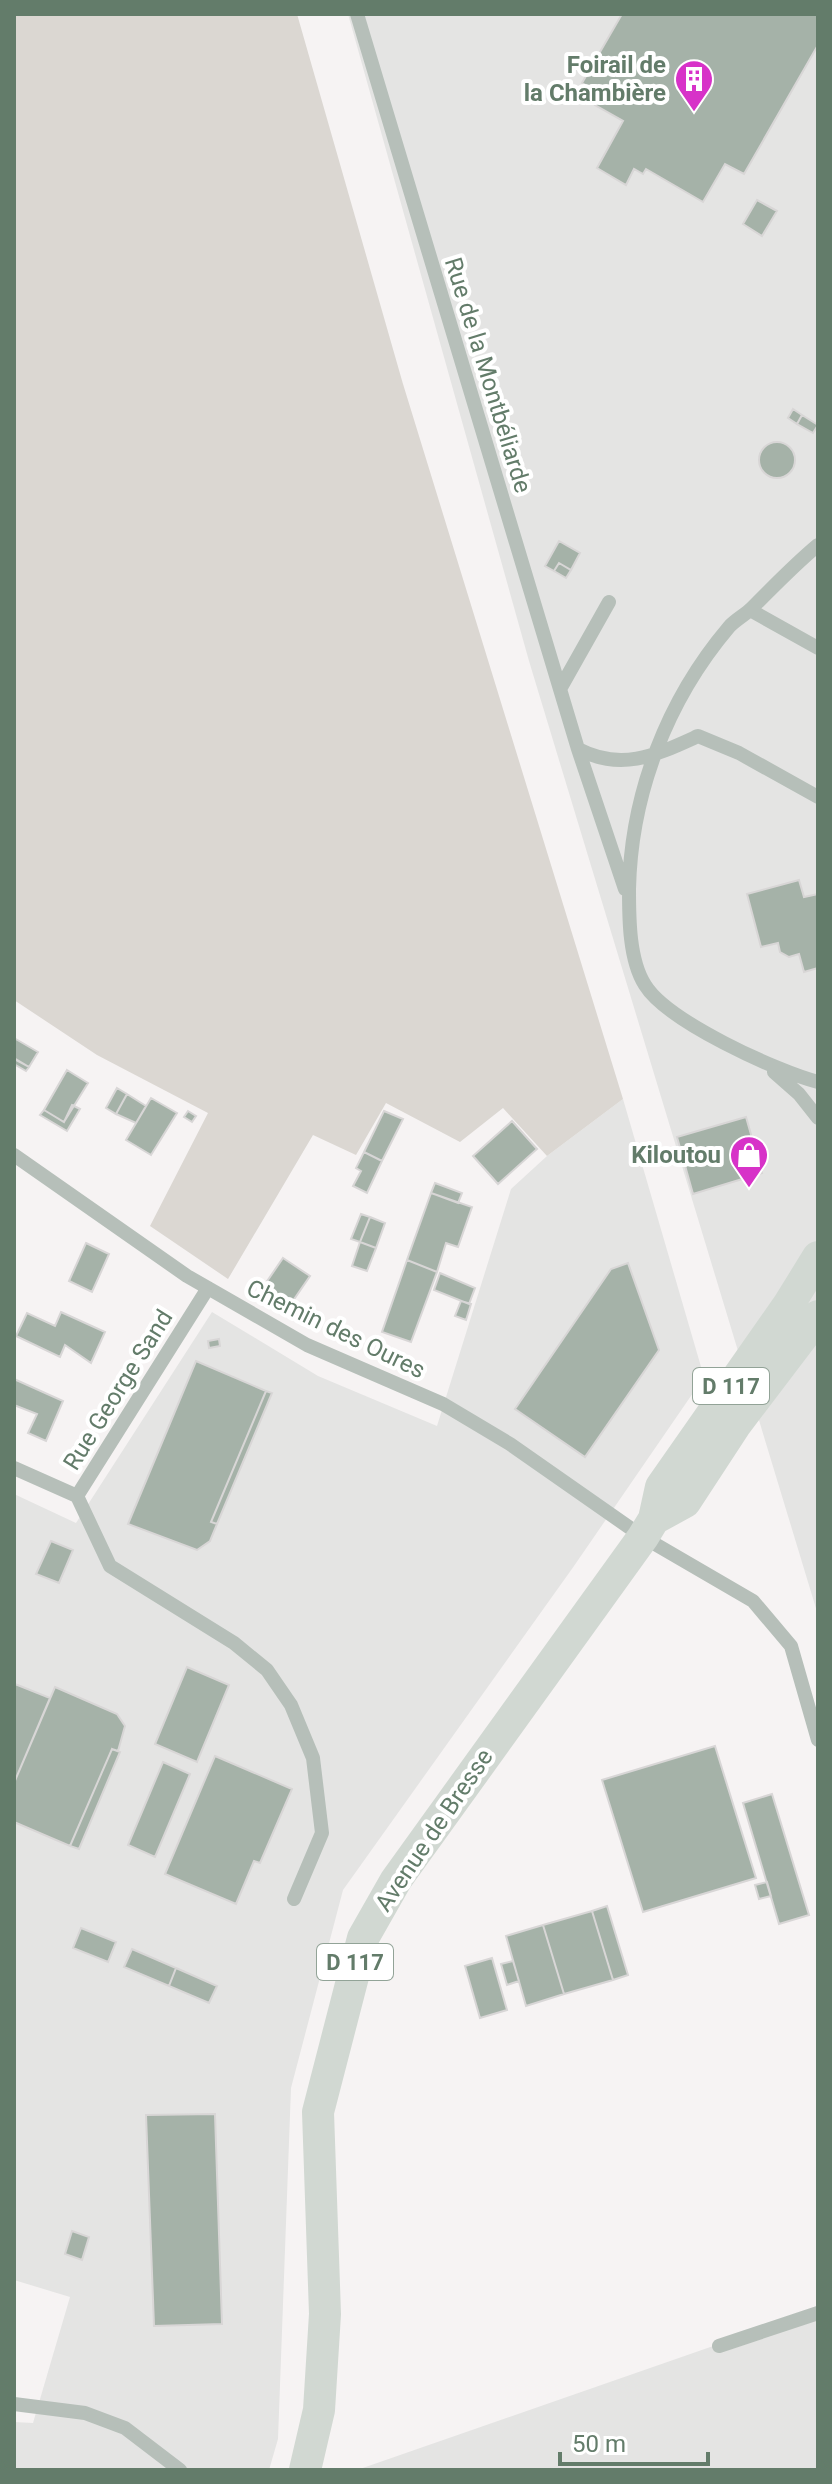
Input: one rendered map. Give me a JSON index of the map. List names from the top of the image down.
{
  "streets": {
    "main road": ["D 117", "Avenue de Bresse"],
    "street": ["Rue de la Montbéliarde", "Chemin des Oures", "Rue George Sand"]
  },
  "crossings": [
    ["Chemin des Oures", "Rue George Sand"],
    ["Chemin des Oures", "Avenue de Bresse"]
  ],
  "places": {
    "building": ["Foirail de la Chambière"],
    "shop": ["Kiloutou"]
  },
  "scale_bar": "50 m"
}
